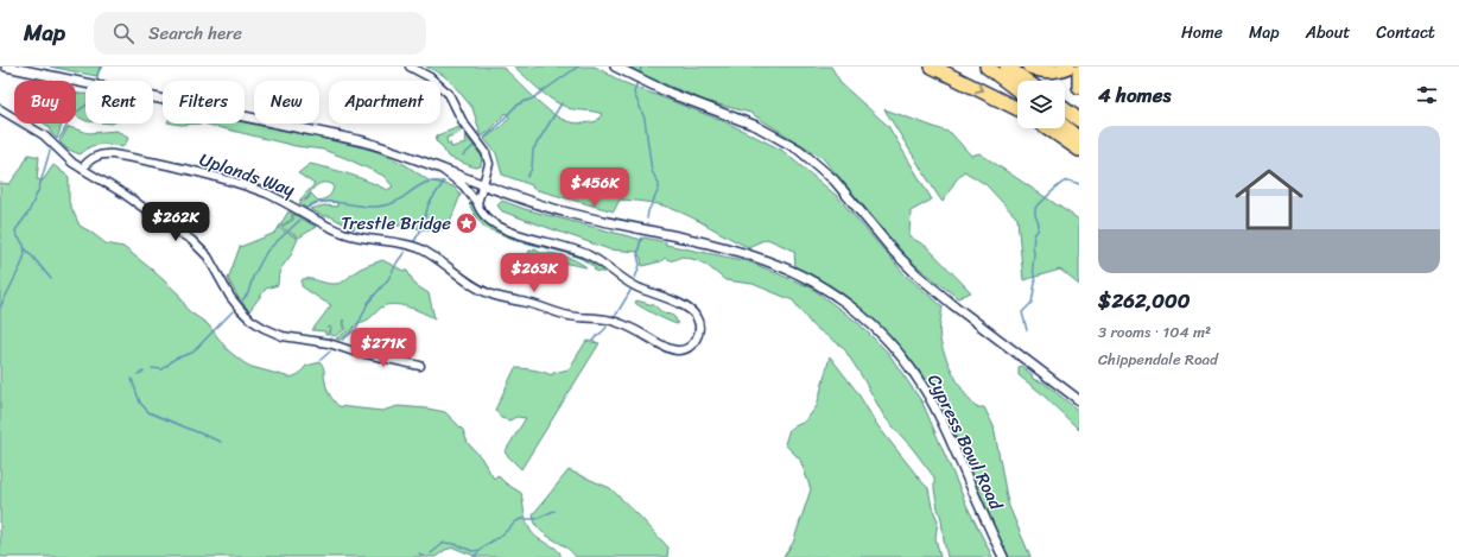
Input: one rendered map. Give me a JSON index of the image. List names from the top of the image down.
{
  "streets": {
    "street": ["Uplands Way", "Cypress Bowl Road"]
  },
  "places": {
    "place": ["Trestle Bridge"]
  },
  "page": {
    "header": "Map",
    "search": "Search here",
    "nav": [
      "Home",
      "Map",
      "About",
      "Contact"
    ],
    "heading": "4 homes",
    "chip": [
      "Buy",
      "Rent",
      "Filters",
      "New",
      "Apartment"
    ],
    "list": [
      {
        "name": "$262,000",
        "note": "3 rooms · 104 m² · Chippendale Road"
      }
    ],
    "price": [
      "$456K",
      "$262K",
      "$263K",
      "$271K"
    ]
  }
}
